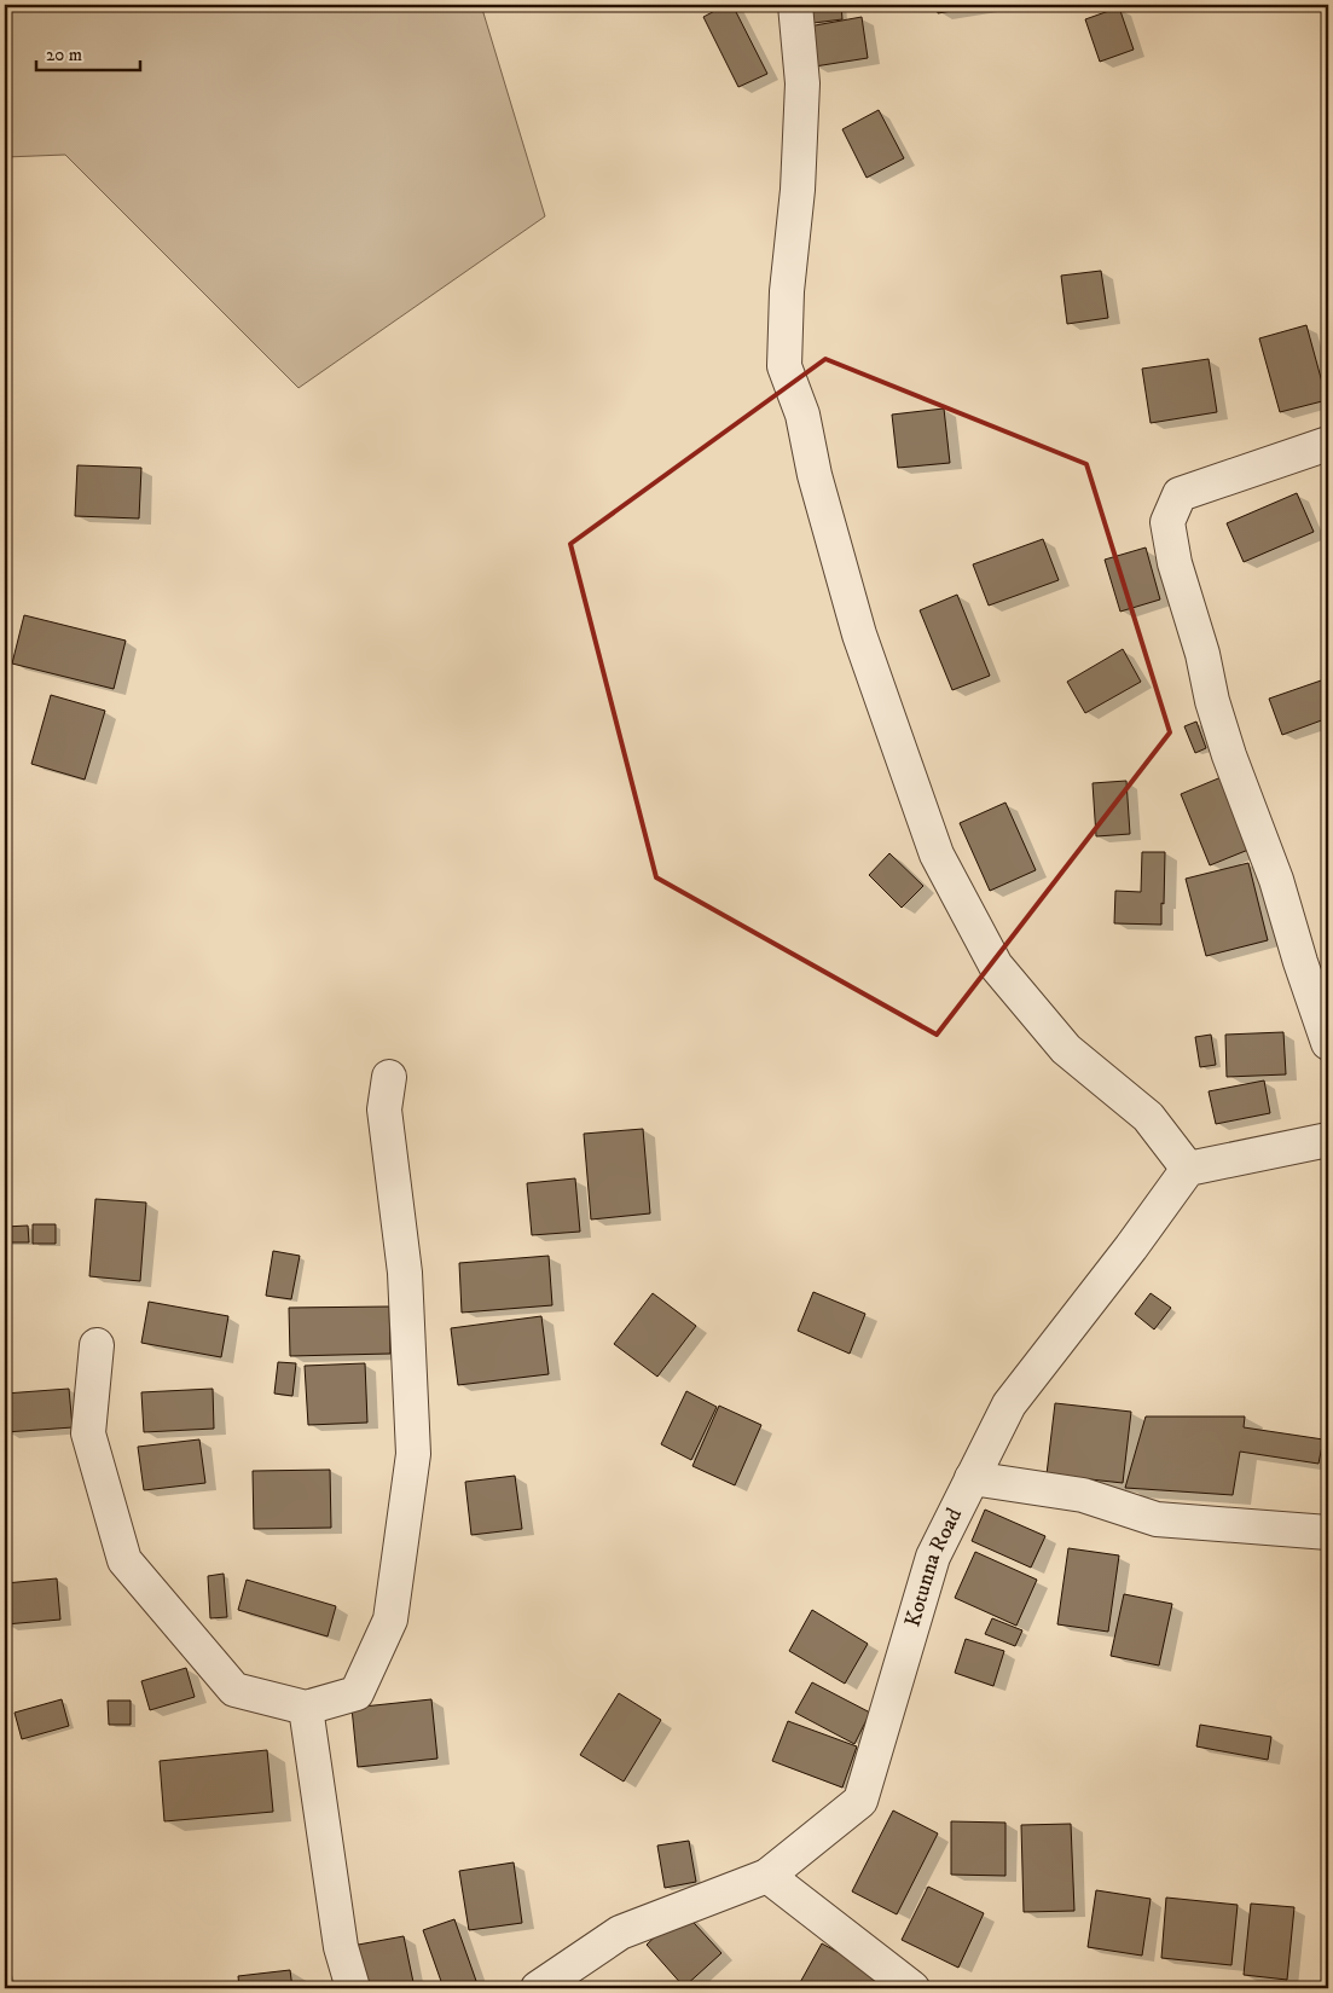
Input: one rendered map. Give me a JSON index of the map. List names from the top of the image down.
{
  "streets": {
    "street": ["Kotunna Road"]
  },
  "scale_bar": "20 m"
}
